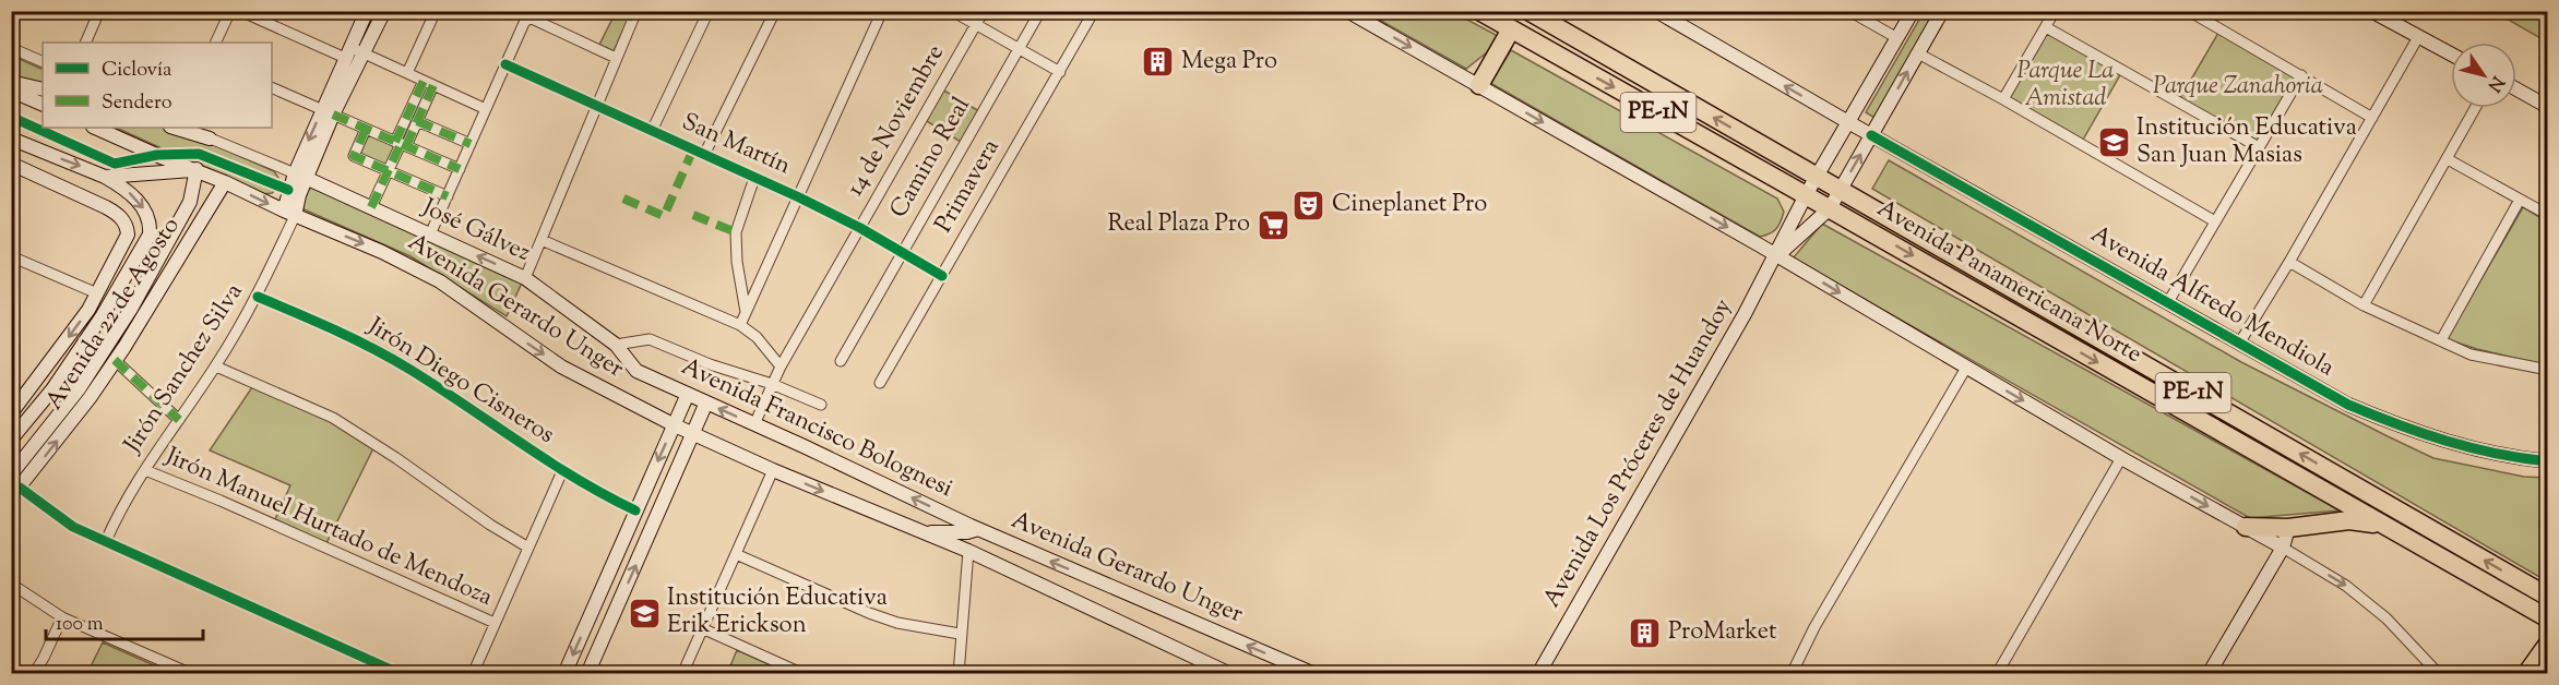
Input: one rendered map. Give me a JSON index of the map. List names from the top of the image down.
{
  "streets": {
    "highway": ["PE-1N", "Avenida Panamericana Norte"],
    "main road": [
      "José Gálvez",
      "Avenida Alfredo Mendiola",
      "Avenida Gerardo Unger",
      "Avenida 22 de Agosto",
      "Avenida Francisco Bolognesi",
      "Avenida Los Próceres de Huandoy"
    ],
    "street": [
      "14 de Noviembre",
      "San Martín",
      "Camino Real",
      "Primavera",
      "Jirón Sanchez Silva",
      "Jirón Diego Cisneros",
      "Jirón Manuel Hurtado de Mendoza"
    ]
  },
  "crossings": [
    ["14 de Noviembre", "San Martín"],
    ["14 de Noviembre", "Avenida Francisco Bolognesi"],
    ["San Martín", "Camino Real"],
    ["San Martín", "Primavera"],
    ["José Gálvez", "Avenida Francisco Bolognesi"],
    ["Avenida Panamericana Norte", "Avenida Los Próceres de Huandoy"],
    ["Avenida Alfredo Mendiola", "Avenida Los Próceres de Huandoy"],
    ["Avenida Gerardo Unger", "Avenida 22 de Agosto"],
    ["Avenida Gerardo Unger", "Jirón Sanchez Silva"],
    ["Avenida Gerardo Unger", "Avenida Francisco Bolognesi"],
    ["Jirón Sanchez Silva", "Jirón Diego Cisneros"],
    ["Jirón Sanchez Silva", "Jirón Manuel Hurtado de Mendoza"]
  ],
  "one_way": ["Avenida Francisco Bolognesi"],
  "parks": ["Parque La Amistad", "Parque Zanahoria"],
  "places": {
    "building": ["Mega Pro", "ProMarket"],
    "school or university": ["Institución Educativa San Juan Masias", "Institución Educativa Erik Erickson"],
    "theatre": ["Cineplanet Pro"],
    "supermarket": ["Real Plaza Pro"]
  },
  "legend": ["Ciclovía", "Sendero"],
  "scale_bar": "100 m",
  "north": "bottom right"
}
